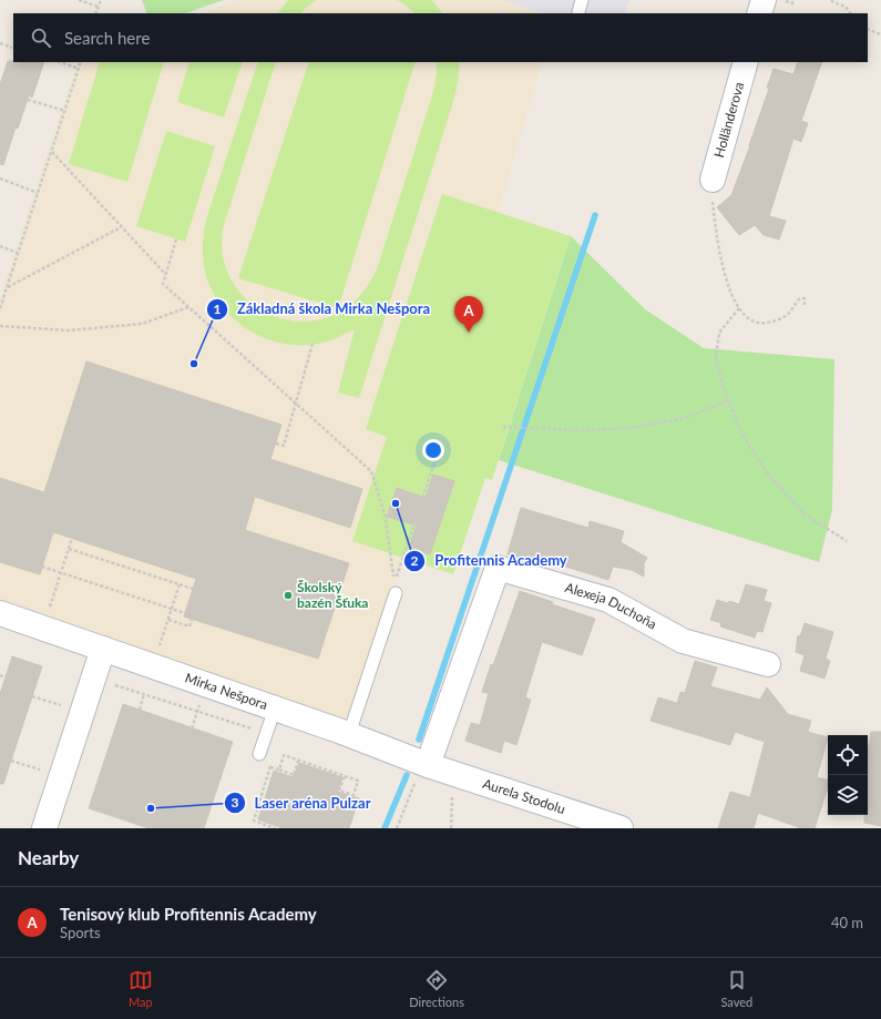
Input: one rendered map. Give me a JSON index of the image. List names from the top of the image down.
{
  "streets": {
    "street": [
      "Holländerova",
      "Alexeja Duchoňa",
      "Mirka Nešpora",
      "Aurela Stodolu"
    ]
  },
  "crossings": [
    ["Alexeja Duchoňa", "Mirka Nešpora"],
    ["Alexeja Duchoňa", "Aurela Stodolu"],
    ["Mirka Nešpora", "Aurela Stodolu"]
  ],
  "places": [
    "Základná škola Mirka Nešpora",
    "Profitennis Academy",
    "Školský bazén Šťuka",
    "Laser aréna Pulzar"
  ],
  "page": {
    "search": "Search here",
    "pins": "A",
    "heading": "Nearby",
    "list": [
      {
        "mark": "A",
        "name": "Tenisový klub Profitennis Academy",
        "note": "Sports",
        "value": "40 m"
      }
    ],
    "nav": ["Map", "Directions", "Saved"]
  }
}
